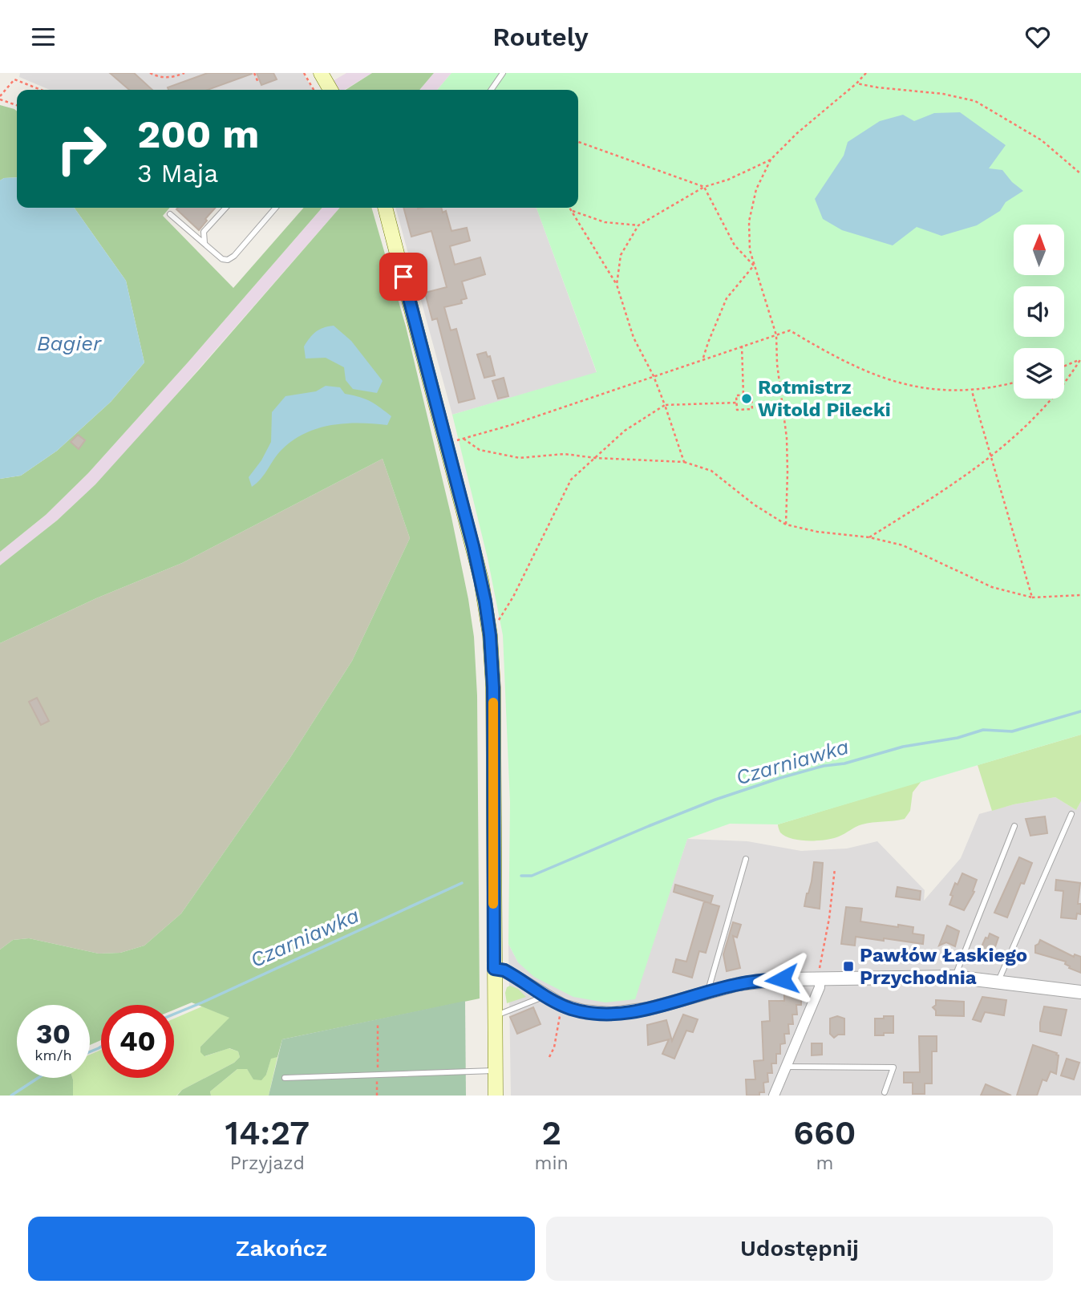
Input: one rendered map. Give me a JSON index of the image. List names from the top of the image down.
{
  "water": ["Bagier", "Czarniawka"],
  "places": {
    "other": ["Rotmistrz Witold Pilecki"],
    "transit": ["Pawłów Łaskiego Przychodnia"]
  },
  "north": "top",
  "page": {
    "header": "Routely",
    "turn": ["200 m", "3 Maja"],
    "speed": "30 km/h",
    "limit": "40",
    "eta": [
      "14:27",
      "Przyjazd",
      "2",
      "min",
      "660",
      "m"
    ],
    "buttons": ["Zakończ", "Udostępnij"]
  }
}
